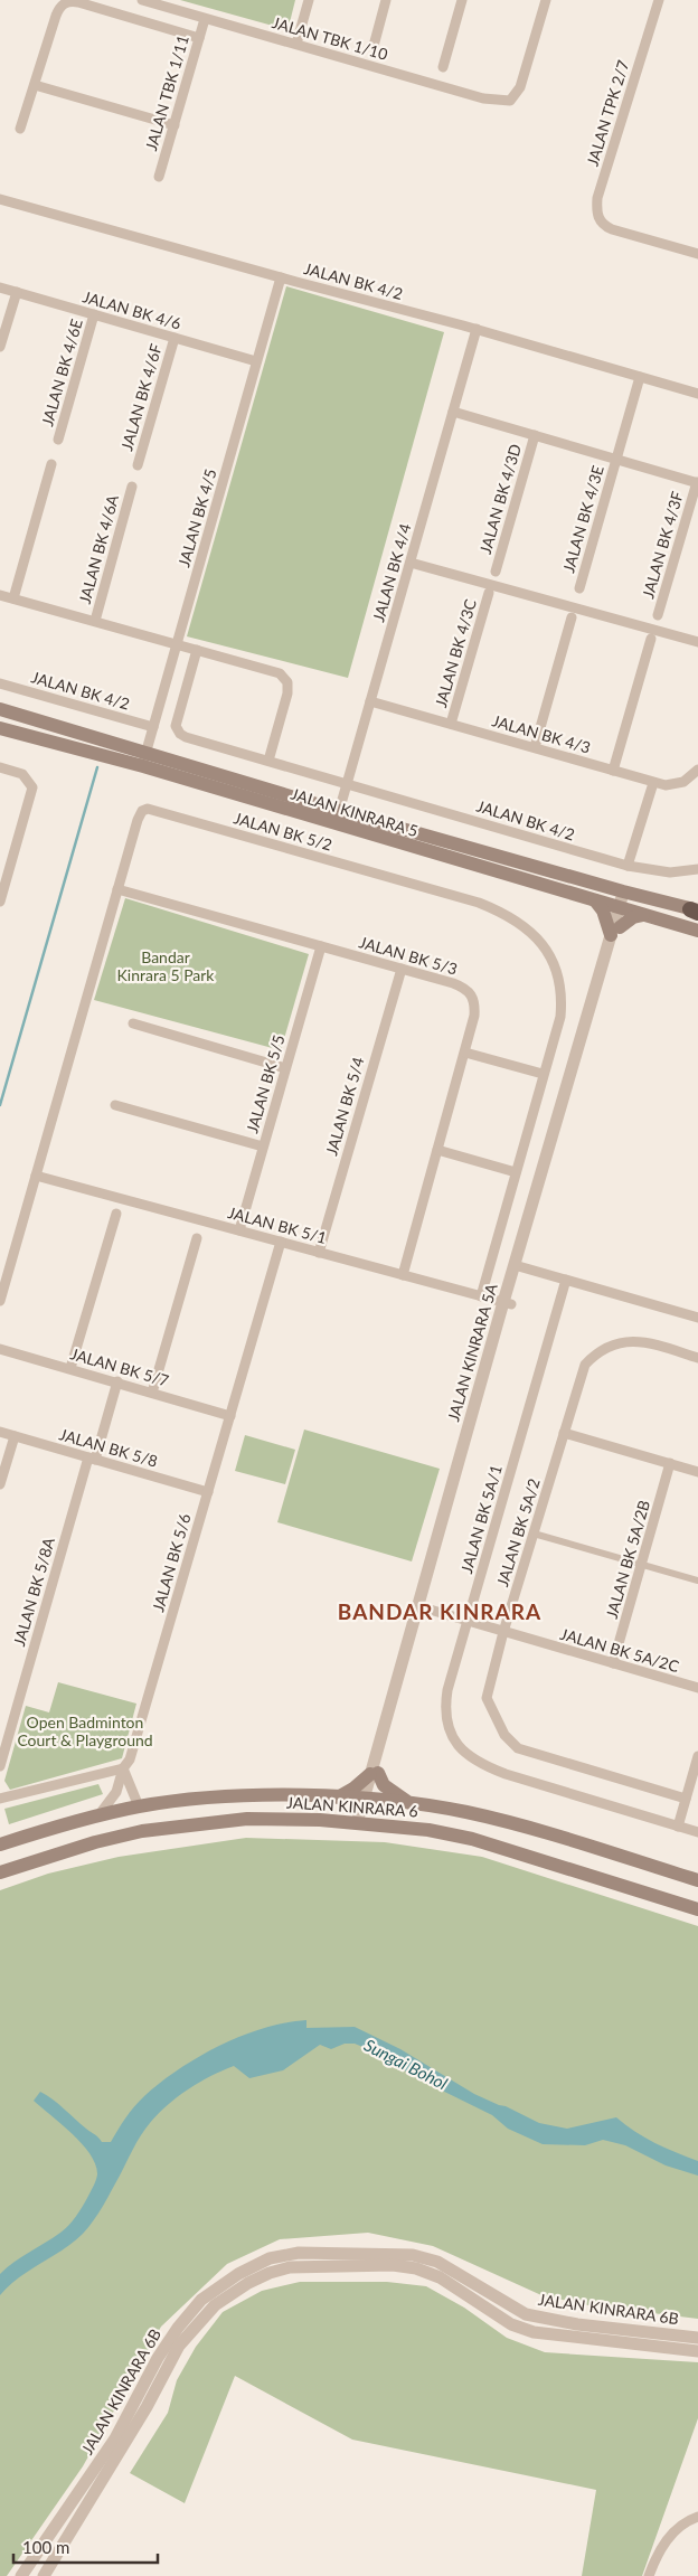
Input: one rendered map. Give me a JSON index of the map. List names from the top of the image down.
{
  "streets": {
    "main road": ["JALAN KINRARA 5", "JALAN KINRARA 6"],
    "street": [
      "JALAN TBK 1/10",
      "JALAN TBK 1/11",
      "JALAN TPK 2/7",
      "JALAN BK 4/2",
      "JALAN BK 4/6",
      "JALAN BK 4/6E",
      "JALAN BK 4/6F",
      "JALAN BK 4/3D",
      "JALAN BK 4/5",
      "JALAN BK 4/3E",
      "JALAN BK 4/3F",
      "JALAN BK 4/6A",
      "JALAN BK 4/4",
      "JALAN BK 4/3C",
      "JALAN BK 4/3",
      "JALAN BK 5/2",
      "JALAN BK 5/3",
      "JALAN BK 5/5",
      "JALAN BK 5/4",
      "JALAN BK 5/1",
      "JALAN KINRARA 5A",
      "JALAN BK 5/7",
      "JALAN BK 5/8",
      "JALAN BK 5A/1",
      "JALAN BK 5A/2",
      "JALAN BK 5A/2B",
      "JALAN BK 5/6",
      "JALAN BK 5/8A",
      "JALAN BK 5A/2C",
      "JALAN KINRARA 6B"
    ]
  },
  "crossings": [
    ["JALAN TBK 1/10", "JALAN TBK 1/11"],
    ["JALAN BK 4/2", "JALAN BK 4/5"],
    ["JALAN BK 4/2", "JALAN BK 4/3E"],
    ["JALAN BK 4/2", "JALAN BK 4/4"],
    ["JALAN BK 4/6", "JALAN BK 4/6E"],
    ["JALAN BK 4/6", "JALAN BK 4/6F"],
    ["JALAN BK 4/6", "JALAN BK 4/5"],
    ["JALAN BK 4/5", "JALAN KINRARA 5"],
    ["JALAN BK 4/4", "JALAN BK 4/3"],
    ["JALAN BK 4/4", "JALAN KINRARA 5"],
    ["JALAN BK 4/3C", "JALAN BK 4/3"],
    ["JALAN KINRARA 5", "JALAN KINRARA 5A"],
    ["JALAN BK 5/2", "JALAN BK 5/3"],
    ["JALAN BK 5/2", "JALAN BK 5/1"],
    ["JALAN BK 5/3", "JALAN BK 5/5"],
    ["JALAN BK 5/3", "JALAN BK 5/4"],
    ["JALAN BK 5/3", "JALAN BK 5/1"],
    ["JALAN BK 5/5", "JALAN BK 5/1"],
    ["JALAN BK 5/4", "JALAN BK 5/1"],
    ["JALAN BK 5/1", "JALAN KINRARA 5A"],
    ["JALAN BK 5/1", "JALAN BK 5/6"],
    ["JALAN KINRARA 5A", "JALAN BK 5A/2C"],
    ["JALAN KINRARA 5A", "JALAN KINRARA 6"],
    ["JALAN BK 5/7", "JALAN BK 5/6"],
    ["JALAN BK 5/7", "JALAN BK 5/8A"],
    ["JALAN BK 5/8", "JALAN BK 5/6"],
    ["JALAN BK 5/8", "JALAN BK 5/8A"],
    ["JALAN BK 5A/1", "JALAN BK 5A/2C"],
    ["JALAN BK 5A/2", "JALAN BK 5A/2C"],
    ["JALAN BK 5A/2B", "JALAN BK 5A/2C"],
    ["JALAN BK 5/6", "JALAN KINRARA 6"]
  ],
  "districts": ["BANDAR KINRARA"],
  "water": ["Sungai Bohol"],
  "parks": ["Bandar Kinrara 5 Park", "Open Badminton Court & Playground"],
  "scale_bar": "100 m"
}
